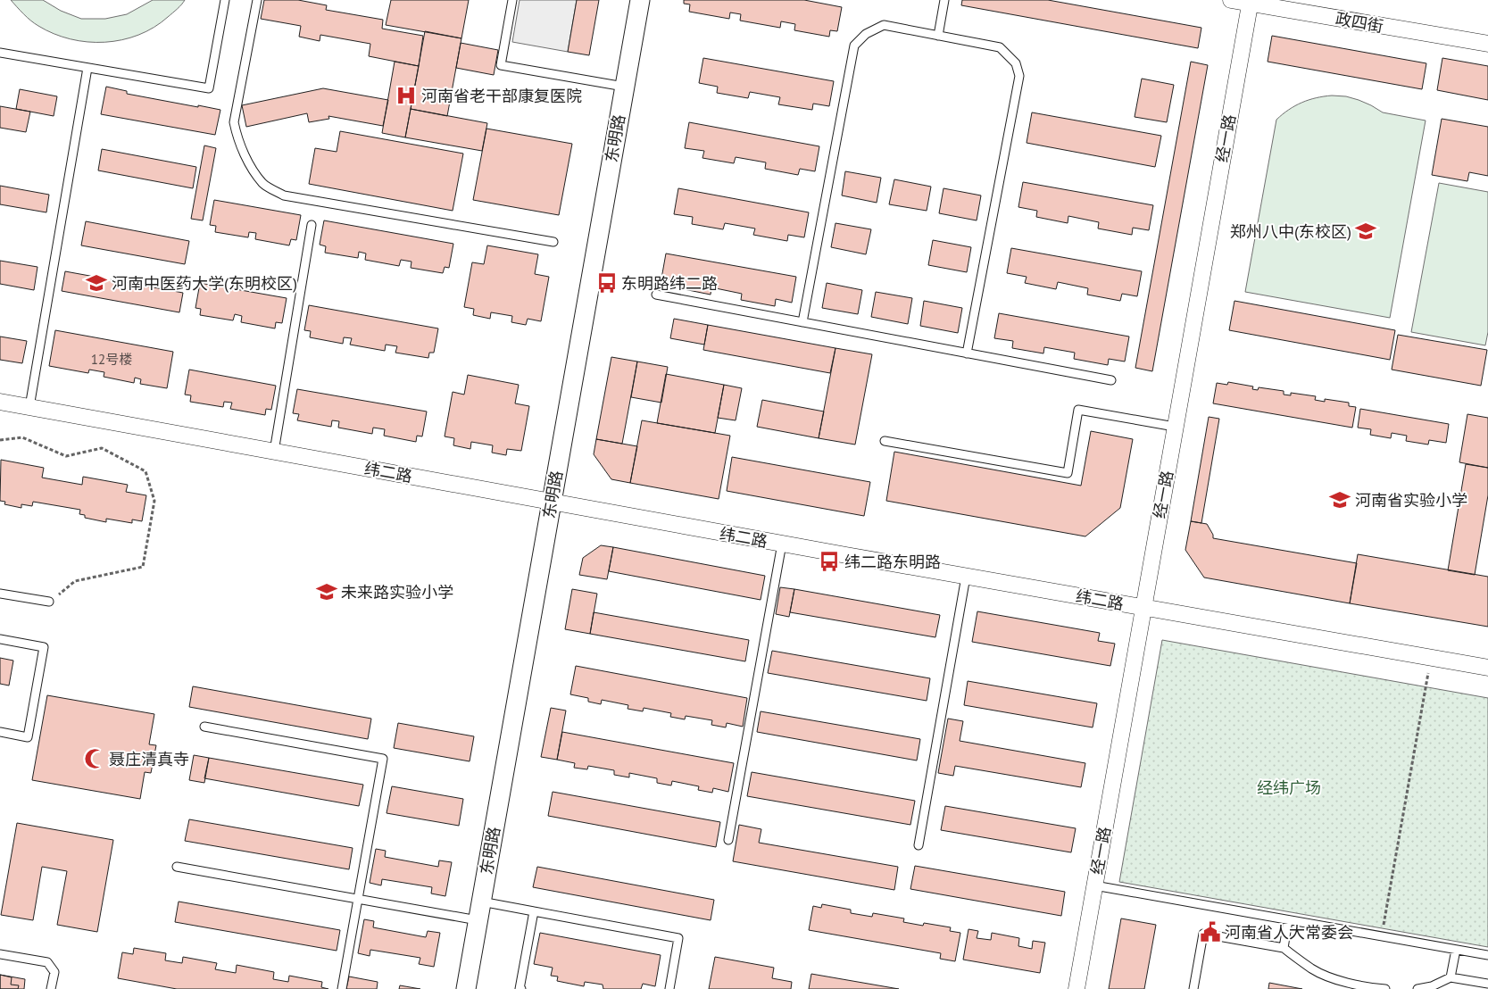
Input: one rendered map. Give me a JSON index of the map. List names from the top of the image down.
{
  "streets": {
    "street": [
      "政四街",
      "东明路",
      "经一路",
      "纬二路"
    ]
  },
  "crossings": [
    ["政四街", "经一路"],
    ["东明路", "纬二路"],
    ["经一路", "纬二路"]
  ],
  "parks": ["经纬广场"],
  "places": {
    "hospital": ["河南省老干部康复医院"],
    "school or university": [
      "郑州八中(东校区)",
      "河南中医药大学(东明校区)",
      "河南省实验小学",
      "未来路实验小学"
    ],
    "bus stop": ["东明路纬二路", "纬二路东明路"],
    "mosque": ["聂庄清真寺"],
    "public building": ["河南省人大常委会"]
  },
  "house_numbers": ["12号楼"]
}
